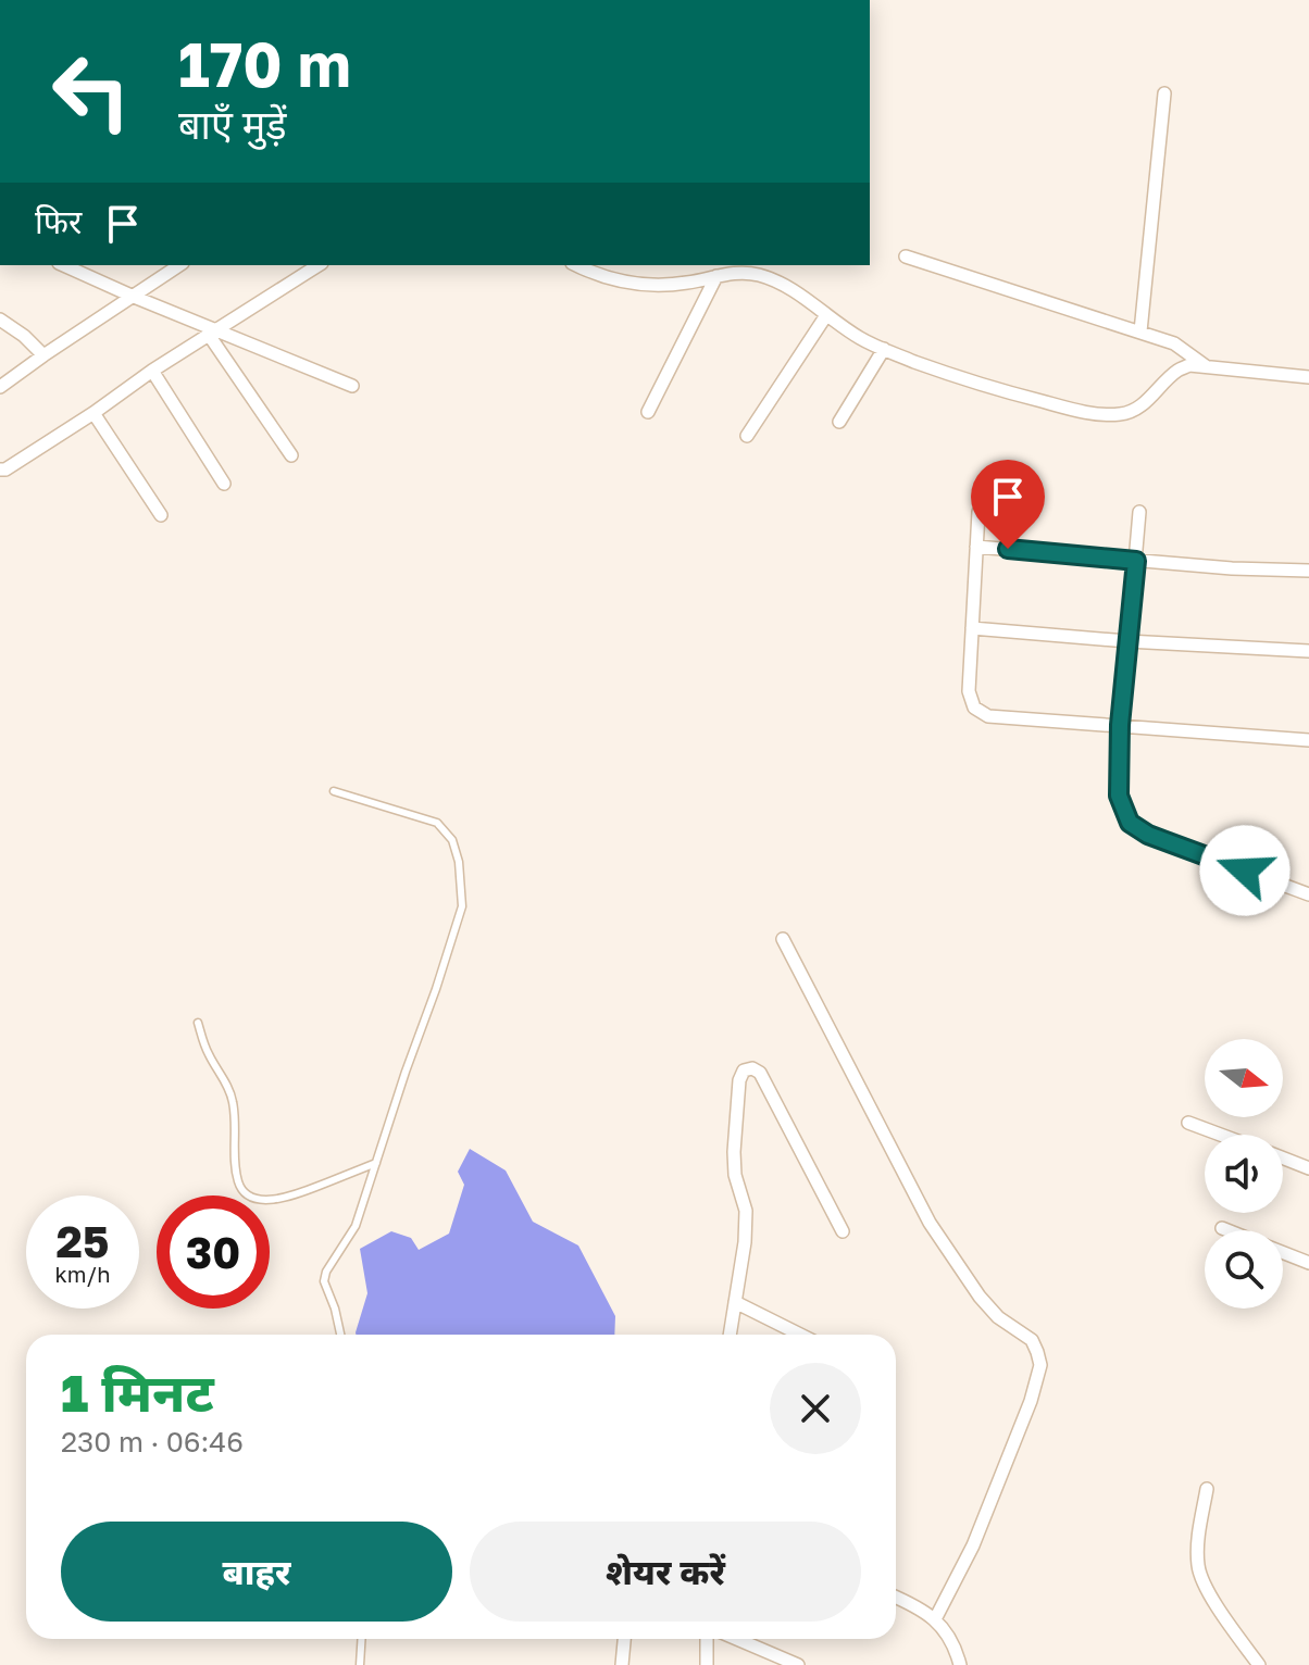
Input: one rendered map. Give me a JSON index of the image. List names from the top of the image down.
{
  "north": "right",
  "page": {
    "turn": ["170 m", "बाएँ मुड़ें"],
    "then": "फिर",
    "speed": "25 km/h",
    "limit": "30",
    "heading": ["1 मिनट", "230 m · 06:46"],
    "buttons": ["बाहर", "शेयर करें"]
  }
}
